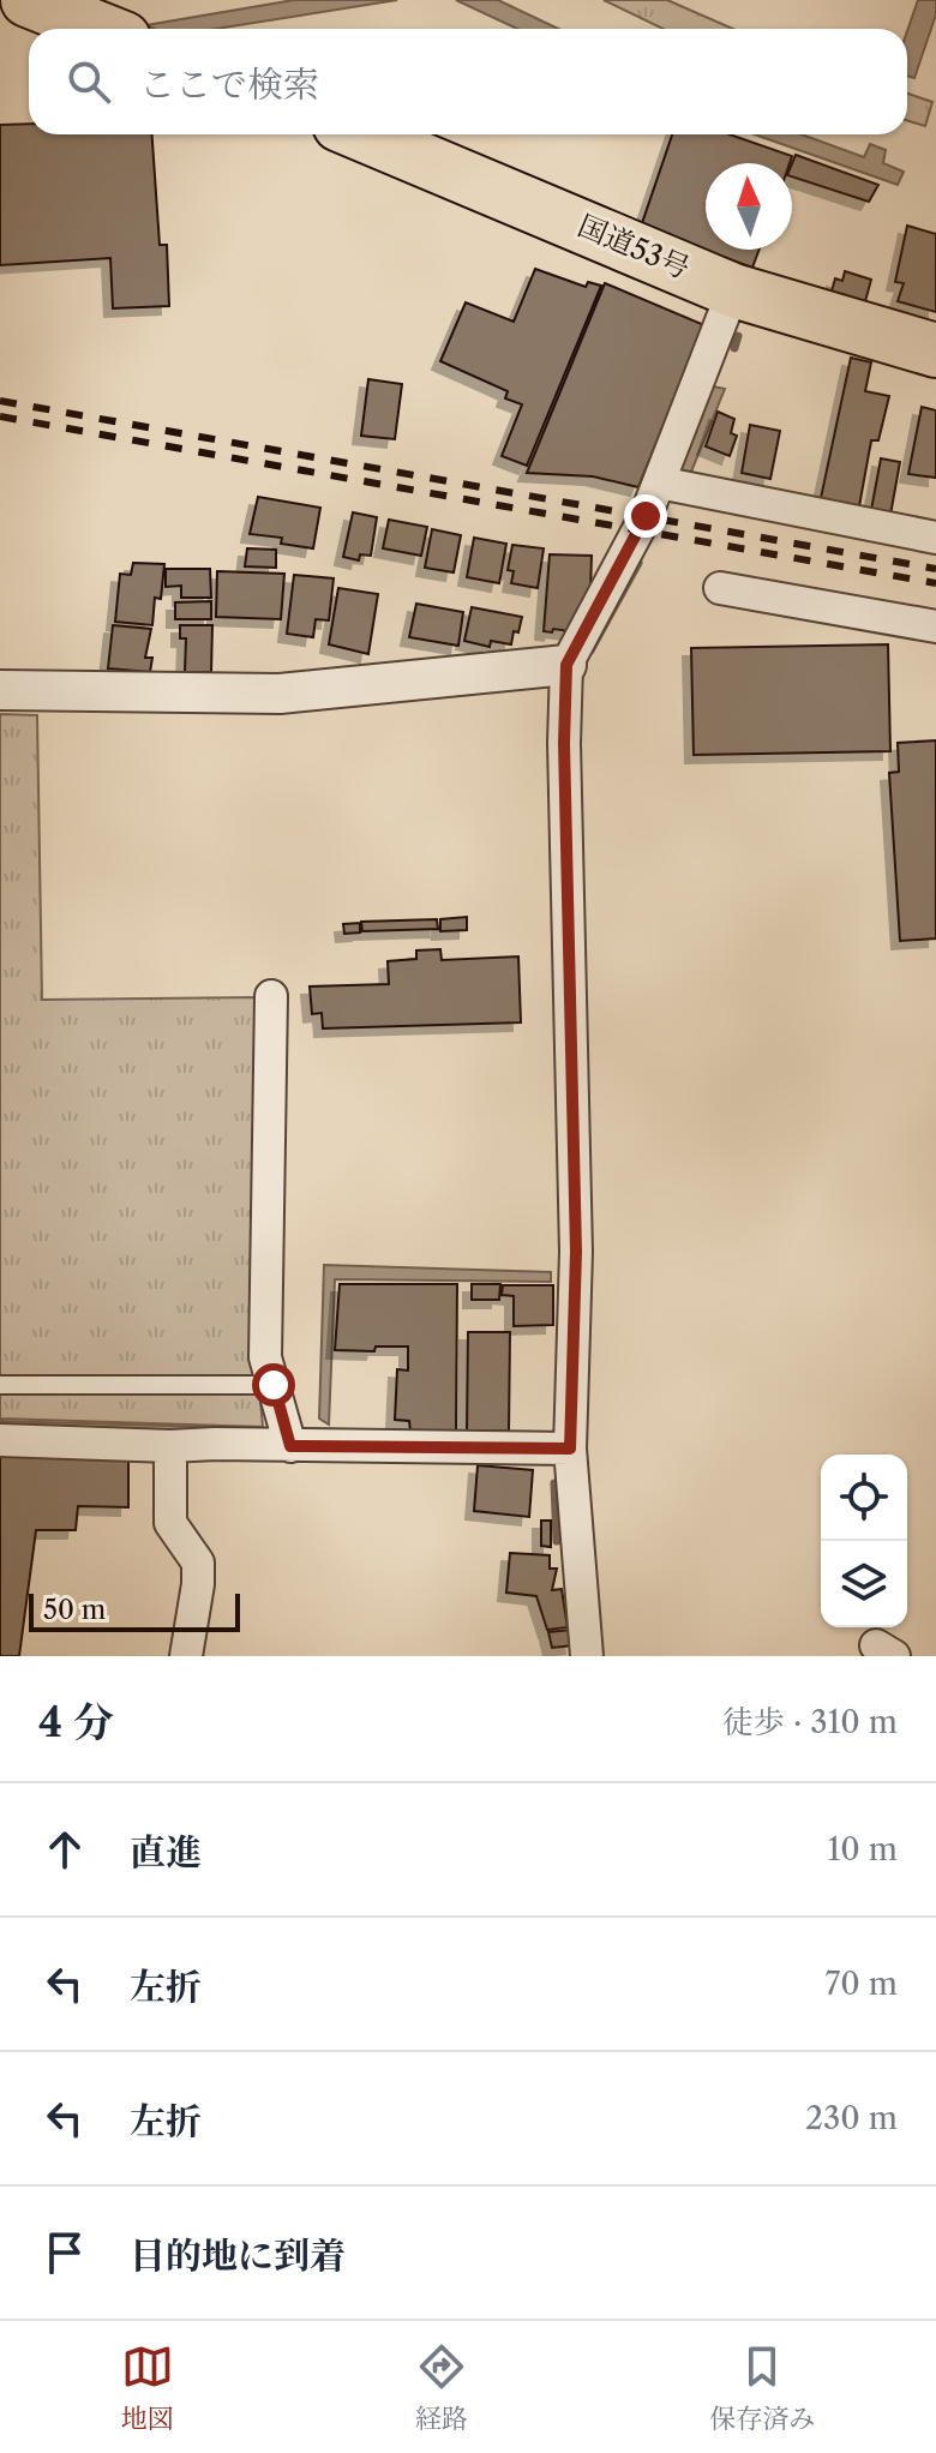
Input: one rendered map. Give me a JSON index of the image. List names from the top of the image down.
{
  "streets": {
    "highway": ["国道53号"]
  },
  "scale_bar": "50 m",
  "north": "top",
  "page": {
    "search": "ここで検索",
    "scale": "50 m",
    "heading": ["4 分", "徒歩 · 310 m"],
    "list": [
      ["直進", "10 m"],
      ["左折", "70 m"],
      ["左折", "230 m"],
      "目的地に到着"
    ],
    "nav": ["地図", "経路", "保存済み"]
  }
}
